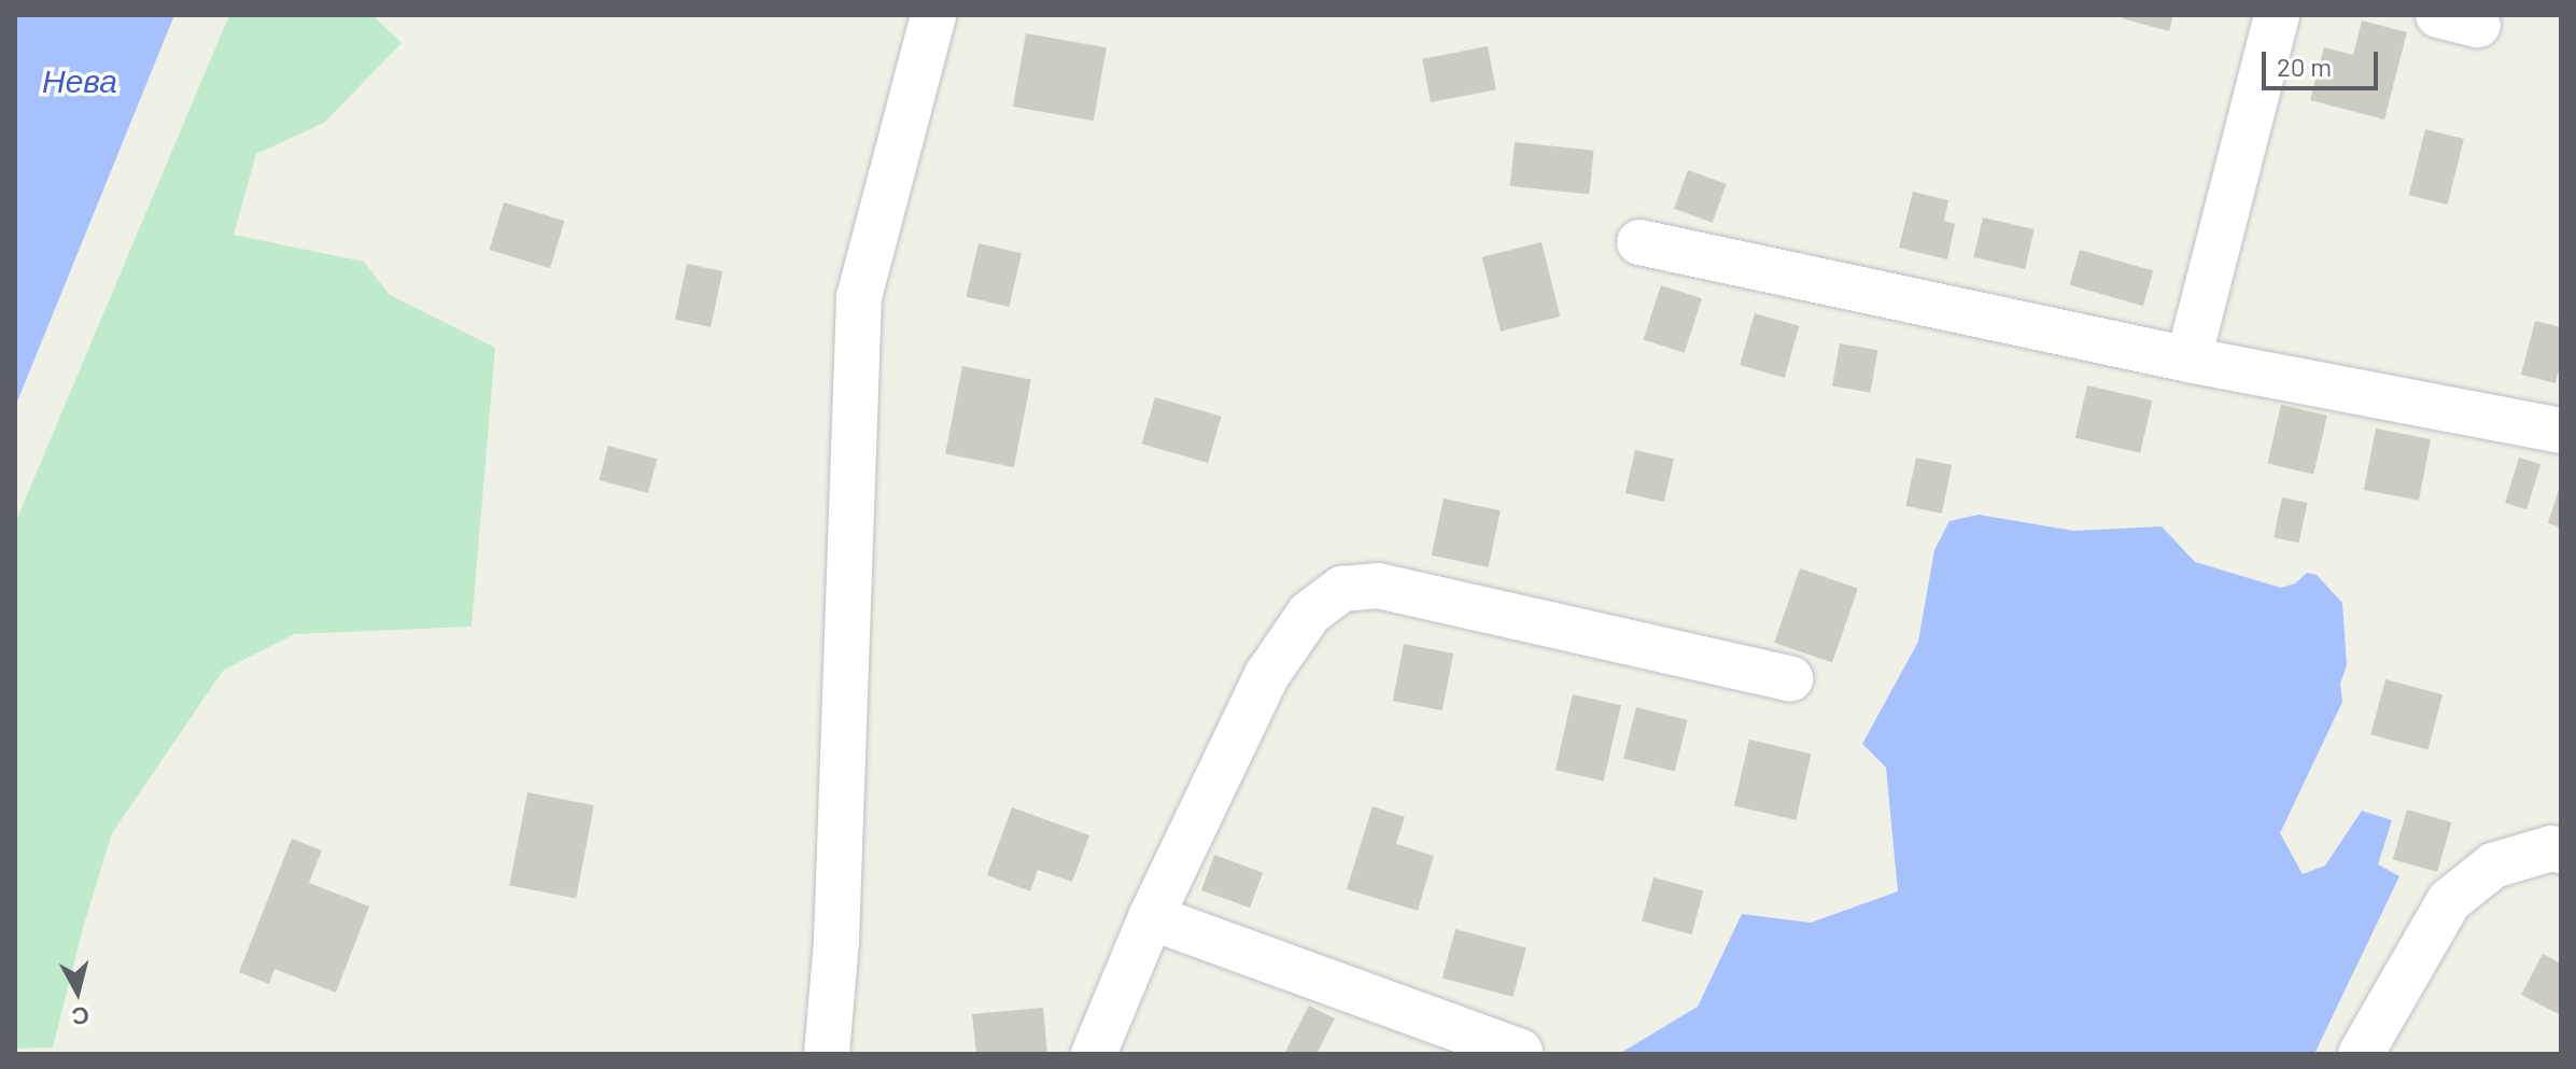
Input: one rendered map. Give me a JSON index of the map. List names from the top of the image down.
{
  "water": ["Нева"],
  "scale_bar": "20 m",
  "north": "bottom"
}
